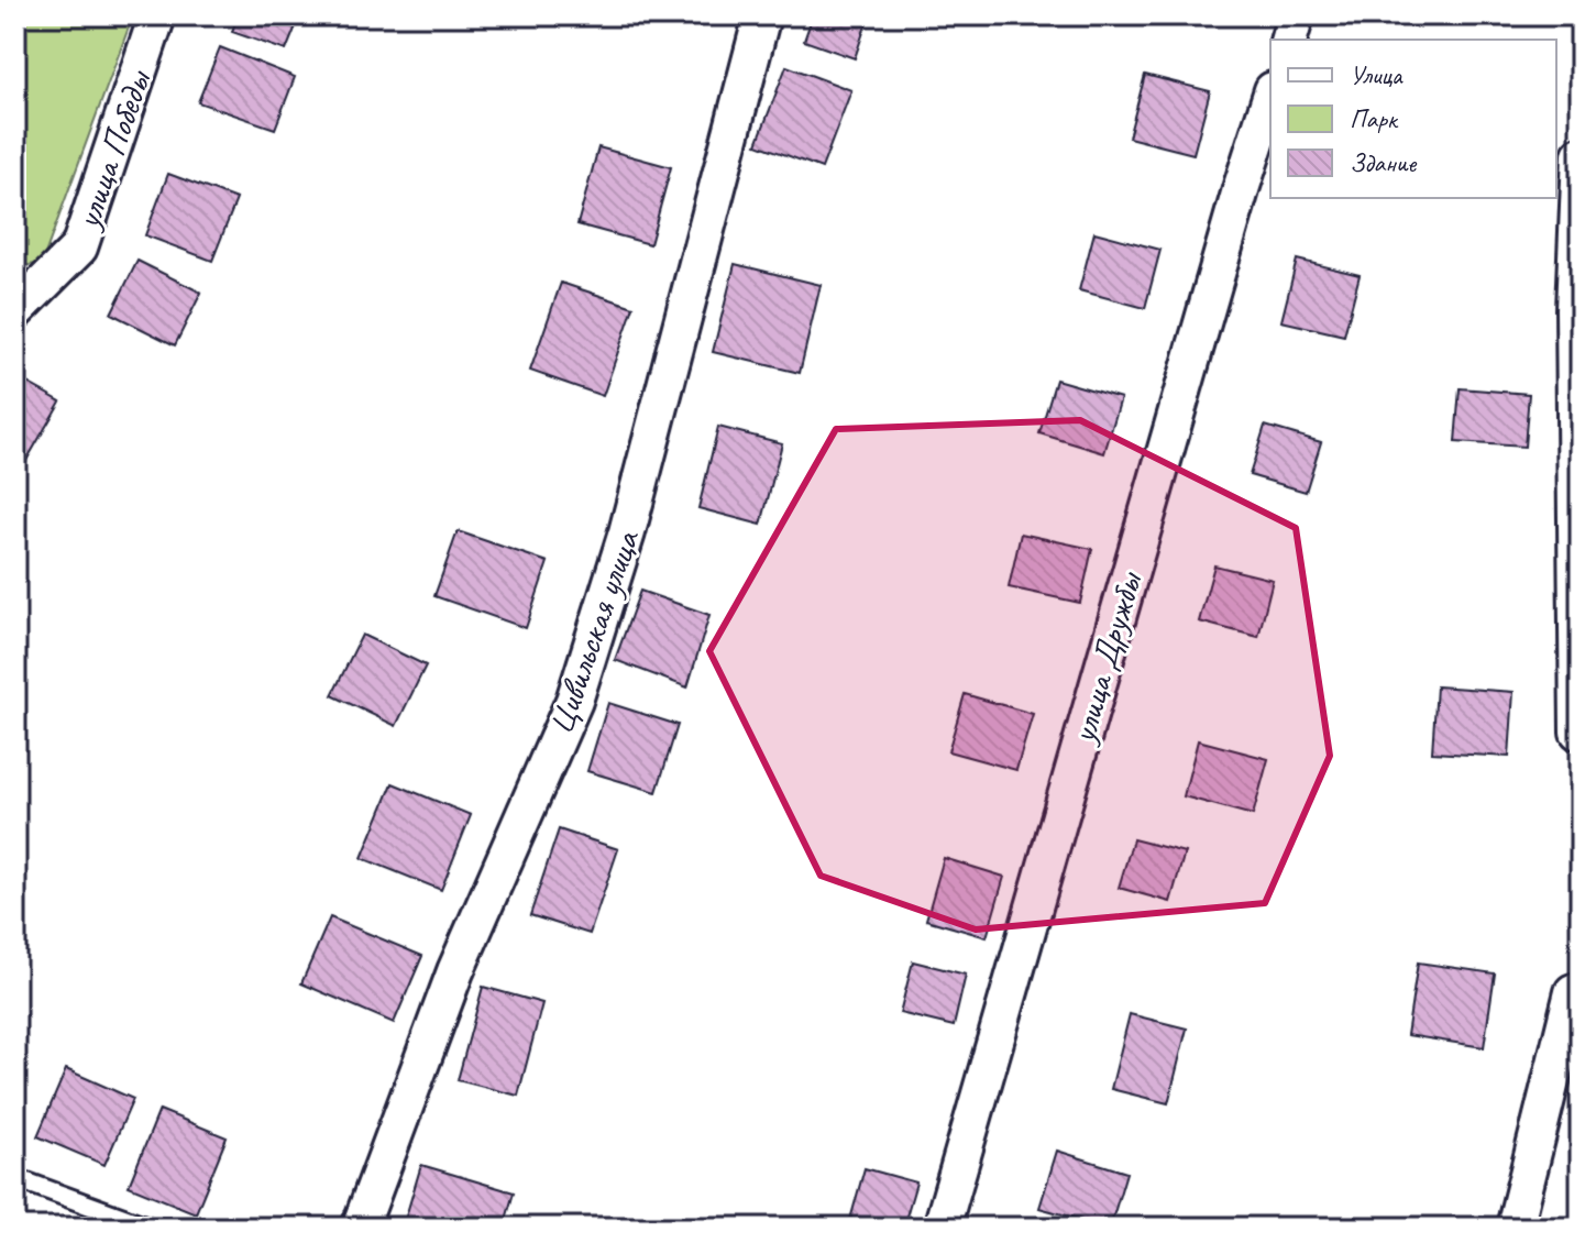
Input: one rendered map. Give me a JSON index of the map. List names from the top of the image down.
{
  "streets": {
    "street": ["улица Победы", "Цивильская улица", "улица Дружбы"]
  },
  "legend": ["Улица", "Парк", "Здание"]
}
